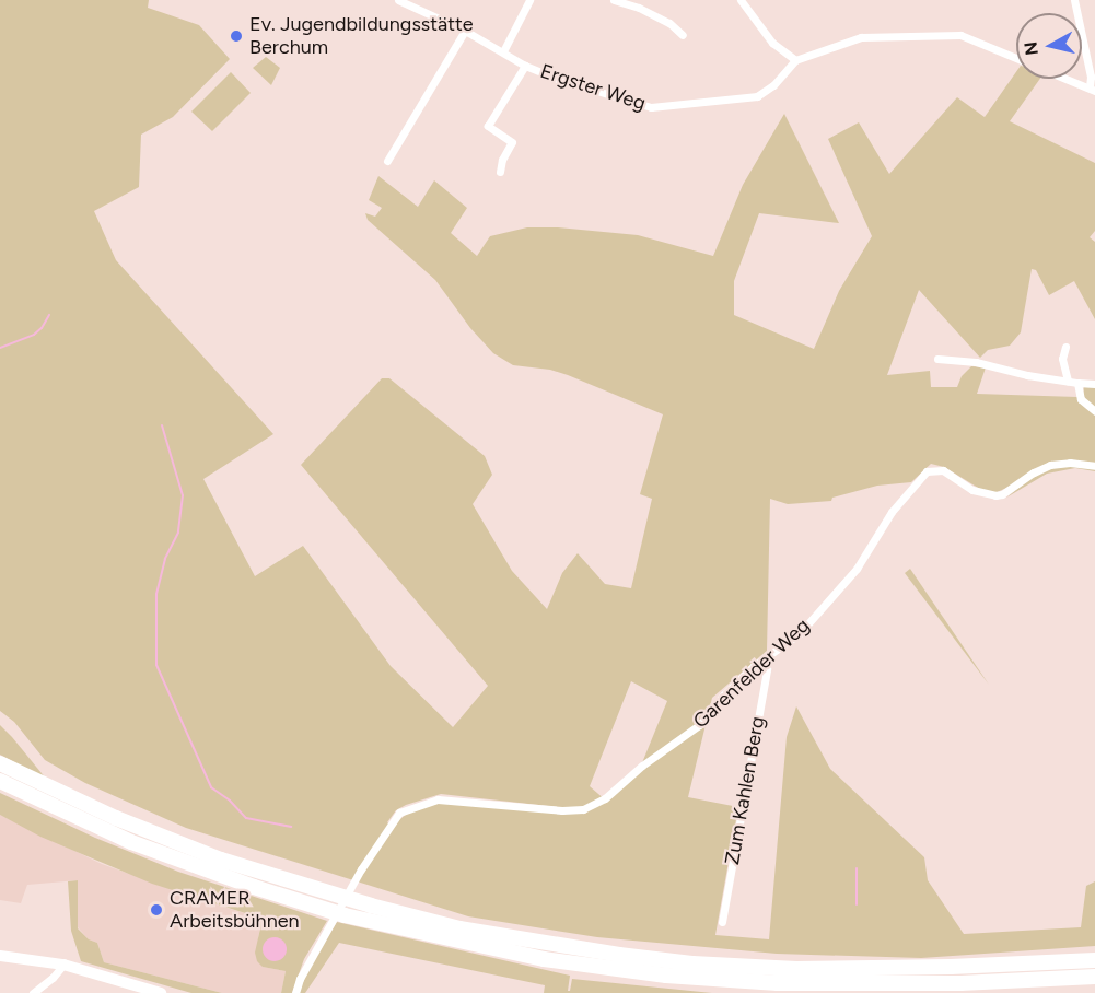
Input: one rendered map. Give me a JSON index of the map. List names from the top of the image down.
{
  "streets": {
    "street": ["Ergster Weg", "Garenfelder Weg", "Zum Kahlen Berg"]
  },
  "crossings": [
    ["Garenfelder Weg", "Zum Kahlen Berg"]
  ],
  "places": ["Ev. Jugendbildungsstätte Berchum", "CRAMER Arbeitsbühnen"],
  "north": "left"
}
